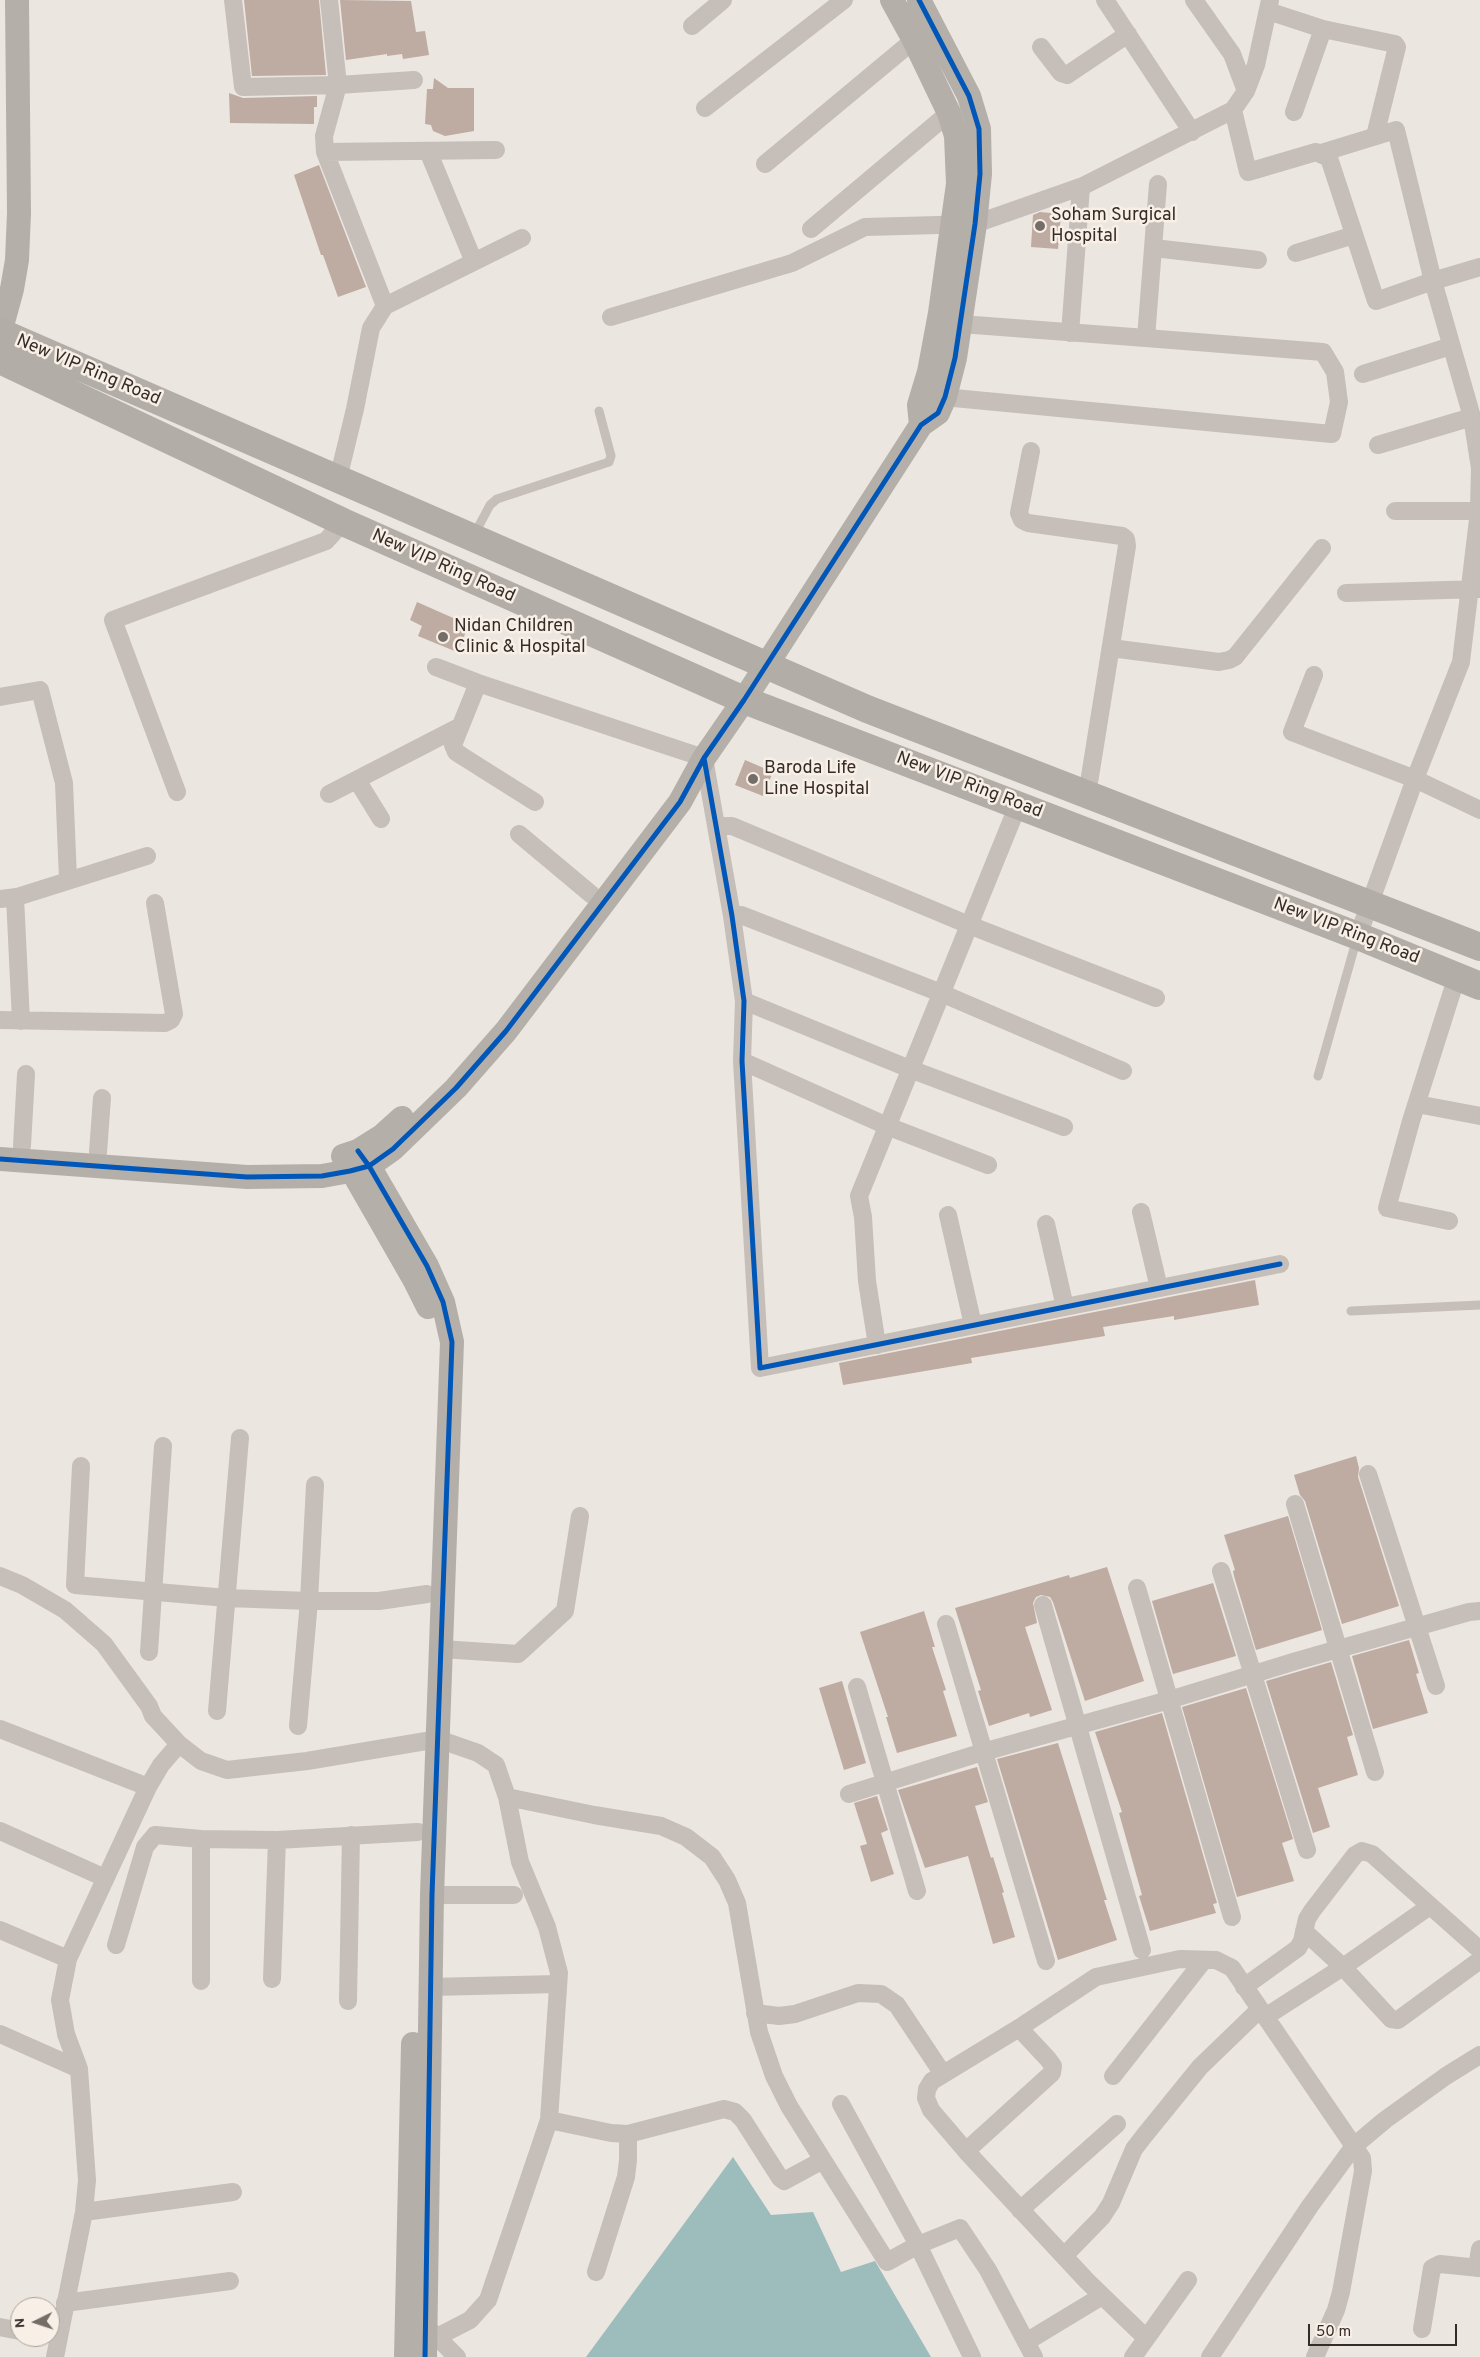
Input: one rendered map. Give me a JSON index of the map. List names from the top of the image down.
{
  "streets": {
    "main road": ["New VIP Ring Road"]
  },
  "places": ["Soham Surgical Hospital", "Nidan Children Clinic & Hospital", "Baroda Life Line Hospital"],
  "scale_bar": "50 m",
  "north": "left"
}
